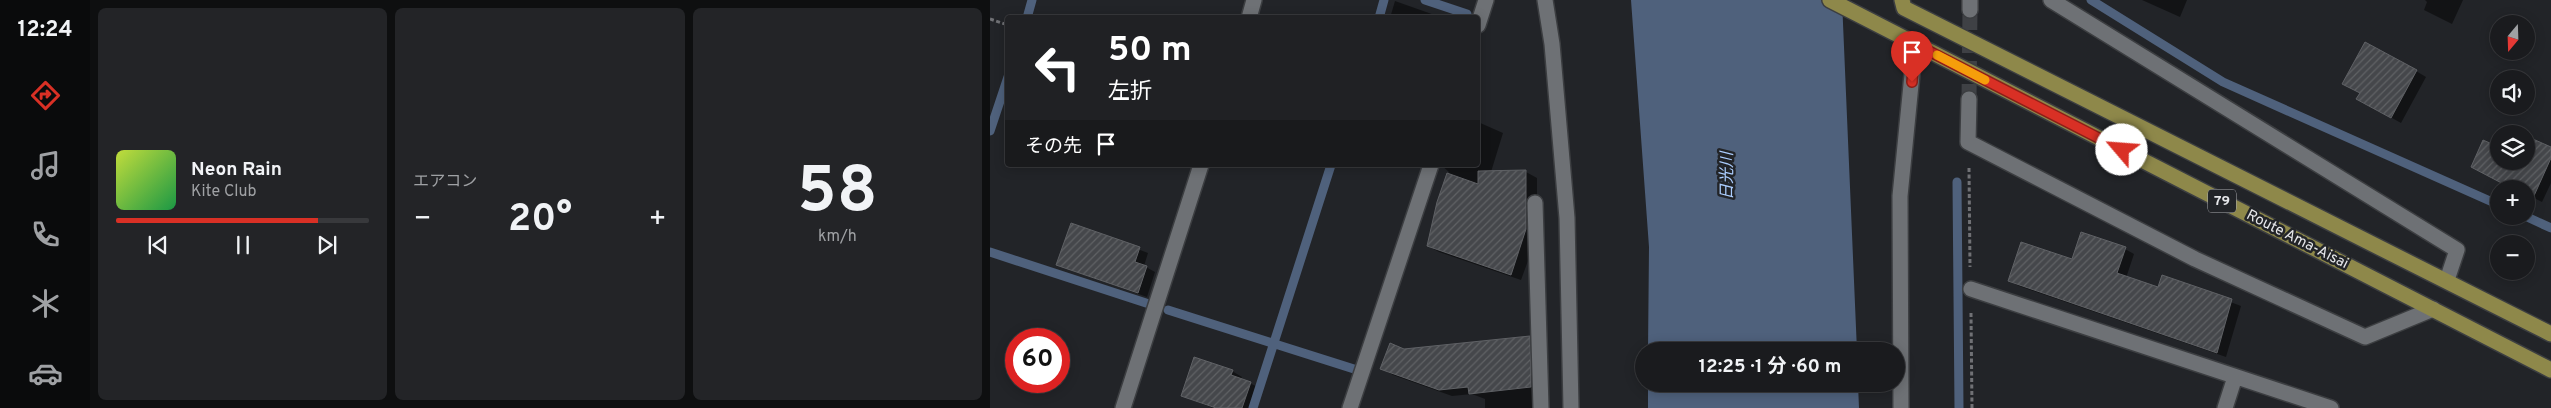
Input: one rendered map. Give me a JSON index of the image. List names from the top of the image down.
{
  "streets": {
    "main road": ["79", "Route Ama-Aisai"]
  },
  "water": ["日光川"],
  "north": "bottom",
  "page": {
    "tabs": "12:24",
    "tile": [
      "エアコン",
      ["58", "km/h"]
    ],
    "map_buttons": ["+", "−"],
    "turn": ["50 m", "左折"],
    "then": "その先",
    "song": ["Neon Rain", "Kite Club"],
    "heat": ["−", "20°", "+"],
    "limit": "60",
    "trip": "12:25 · 1 分 · 60 m"
  }
}
